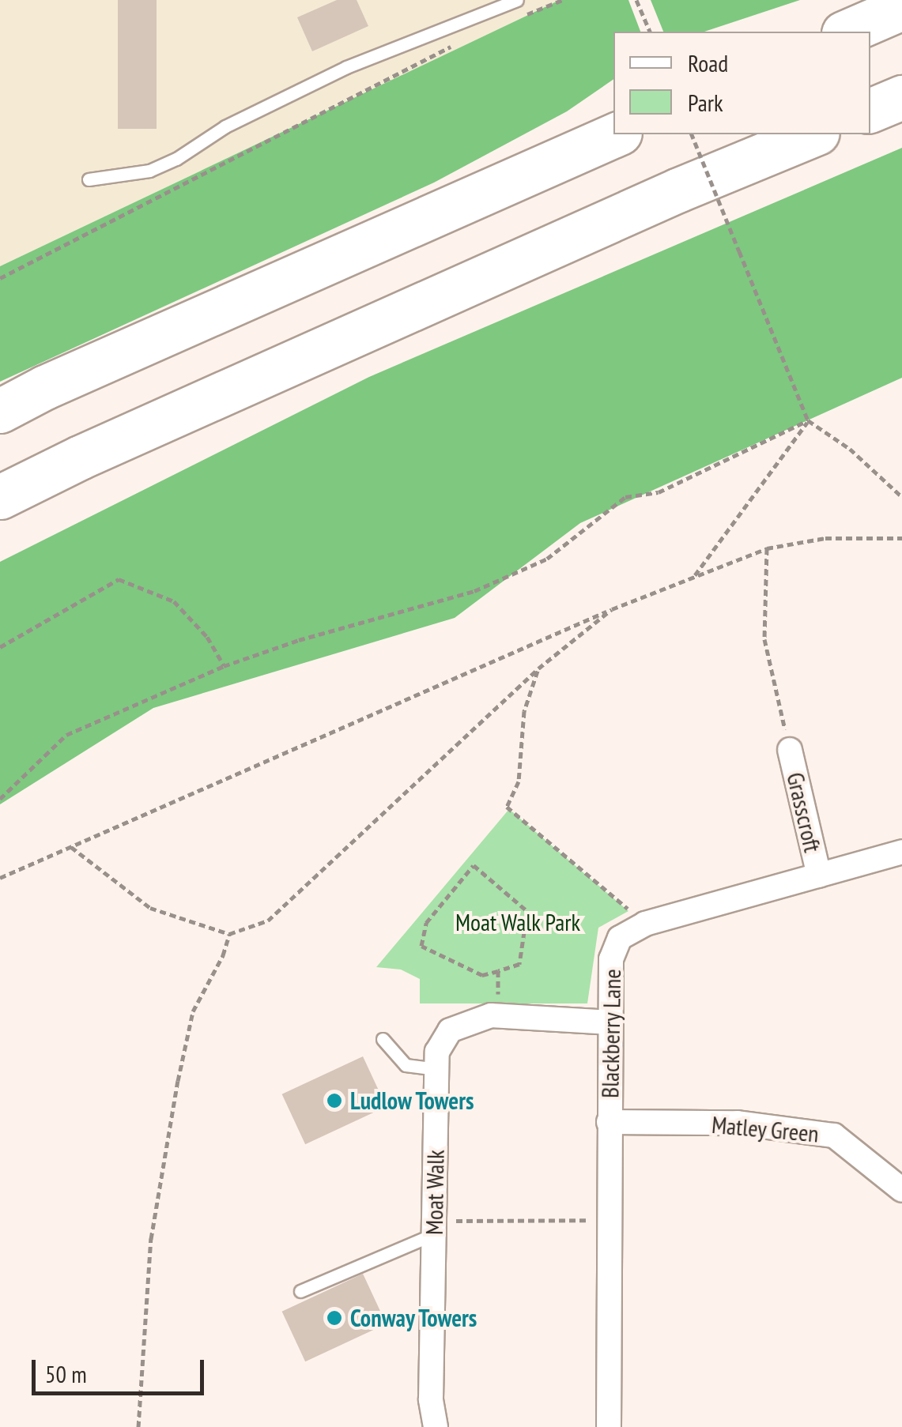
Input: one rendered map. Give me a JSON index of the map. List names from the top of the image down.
{
  "streets": {
    "street": [
      "Grasscroft",
      "Blackberry Lane",
      "Matley Green",
      "Moat Walk"
    ]
  },
  "crossings": [
    ["Grasscroft", "Blackberry Lane"],
    ["Blackberry Lane", "Matley Green"],
    ["Blackberry Lane", "Moat Walk"]
  ],
  "parks": ["Moat Walk Park"],
  "places": ["Ludlow Towers", "Conway Towers"],
  "legend": ["Road", "Park"],
  "scale_bar": "50 m"
}
